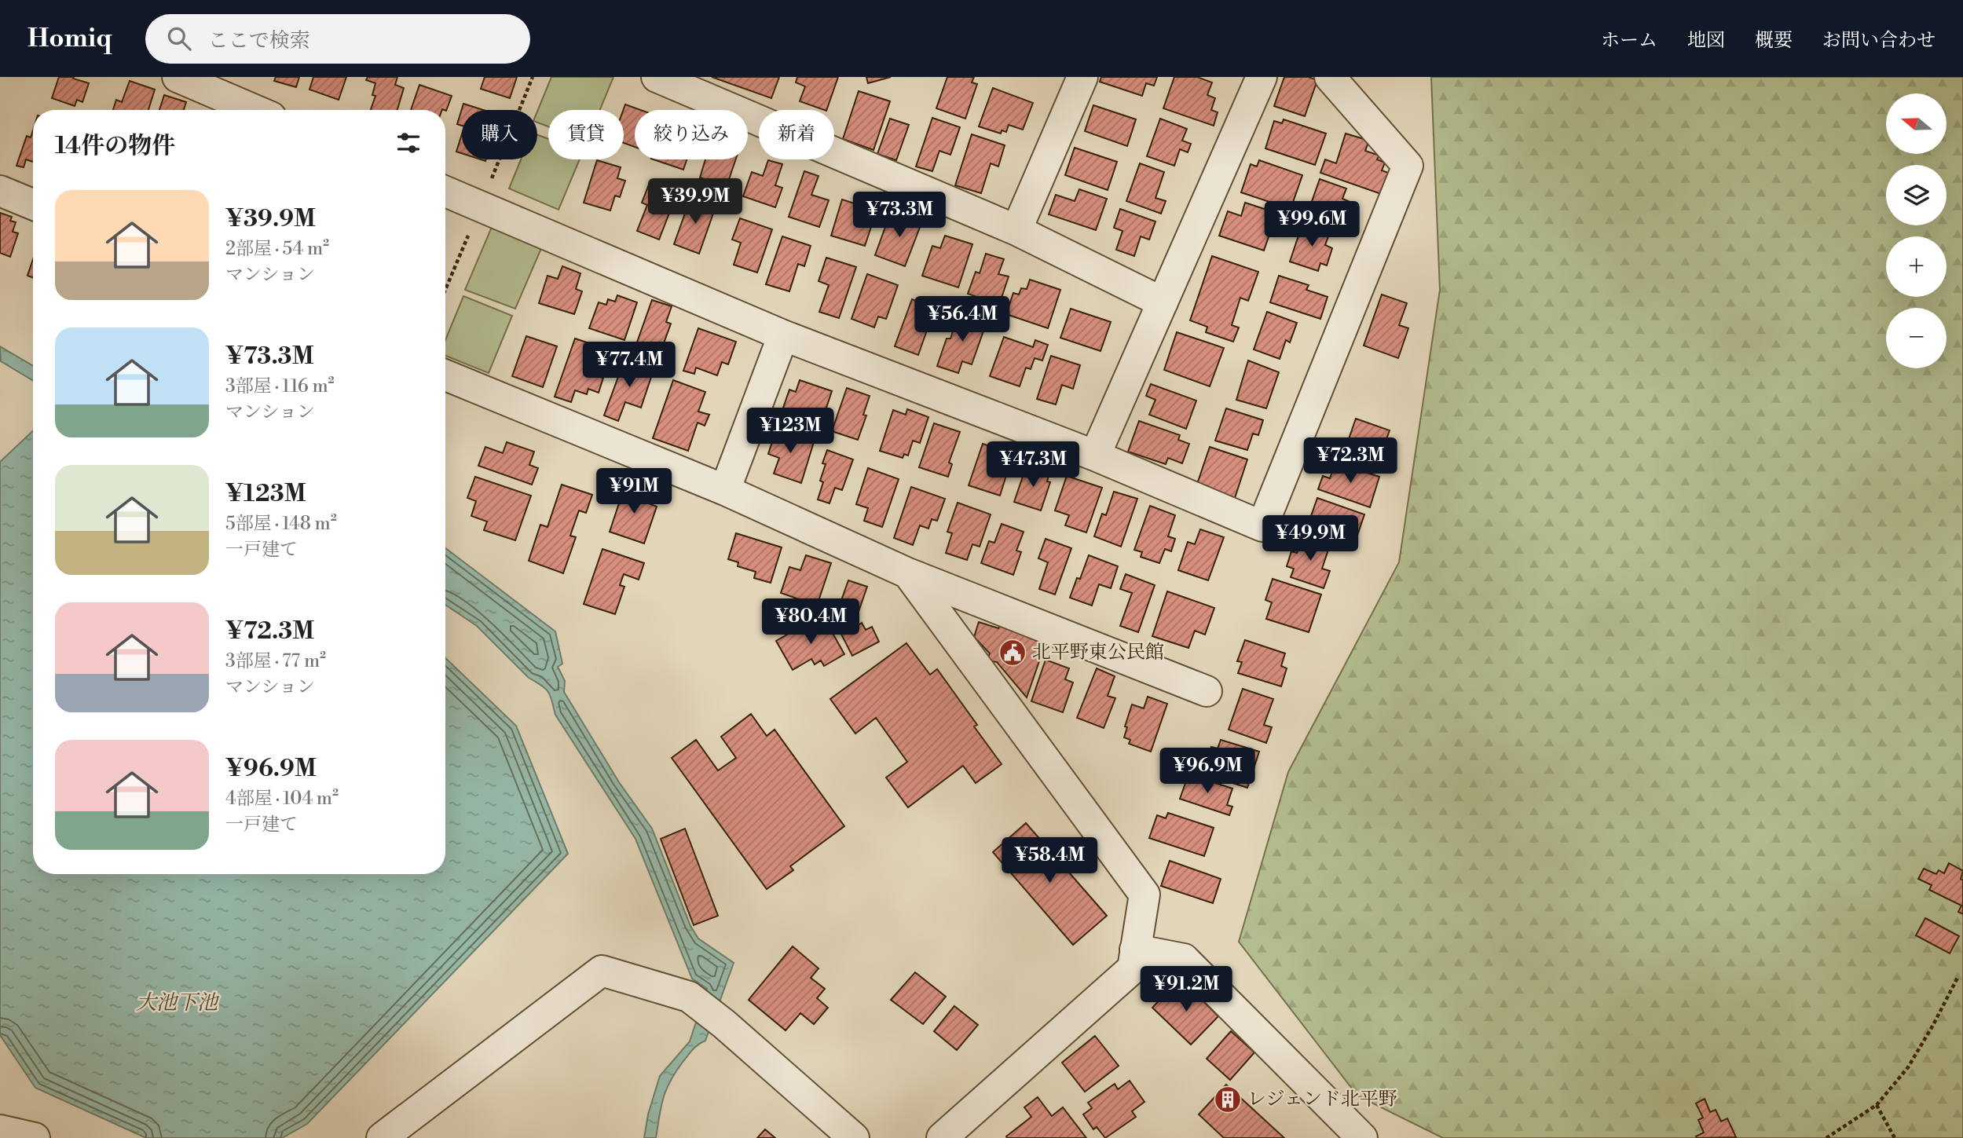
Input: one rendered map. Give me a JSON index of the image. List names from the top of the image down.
{
  "water": ["大池下池"],
  "places": {
    "public building": ["北平野東公民館"],
    "building": ["レジェンド北平野"]
  },
  "north": "left",
  "page": {
    "header": "Homiq",
    "search": "ここで検索",
    "nav": [
      "ホーム",
      "地図",
      "概要",
      "お問い合わせ"
    ],
    "map_buttons": ["+", "−"],
    "chip": [
      "購入",
      "賃貸",
      "絞り込み",
      "新着"
    ],
    "heading": "14件の物件",
    "list": [
      {
        "name": "¥39.9M",
        "note": "2部屋 · 54 m² · マンション"
      },
      {
        "name": "¥73.3M",
        "note": "3部屋 · 116 m² · マンション"
      },
      {
        "name": "¥123M",
        "note": "5部屋 · 148 m² · 一戸建て"
      },
      {
        "name": "¥72.3M",
        "note": "3部屋 · 77 m² · マンション"
      },
      {
        "name": "¥96.9M",
        "note": "4部屋 · 104 m² · 一戸建て"
      }
    ],
    "price": [
      "¥39.9M",
      "¥73.3M",
      "¥99.6M",
      "¥56.4M",
      "¥77.4M",
      "¥123M",
      "¥72.3M",
      "¥47.3M",
      "¥91M",
      "¥49.9M",
      "¥80.4M",
      "¥96.9M",
      "¥58.4M",
      "¥91.2M"
    ]
  }
}
